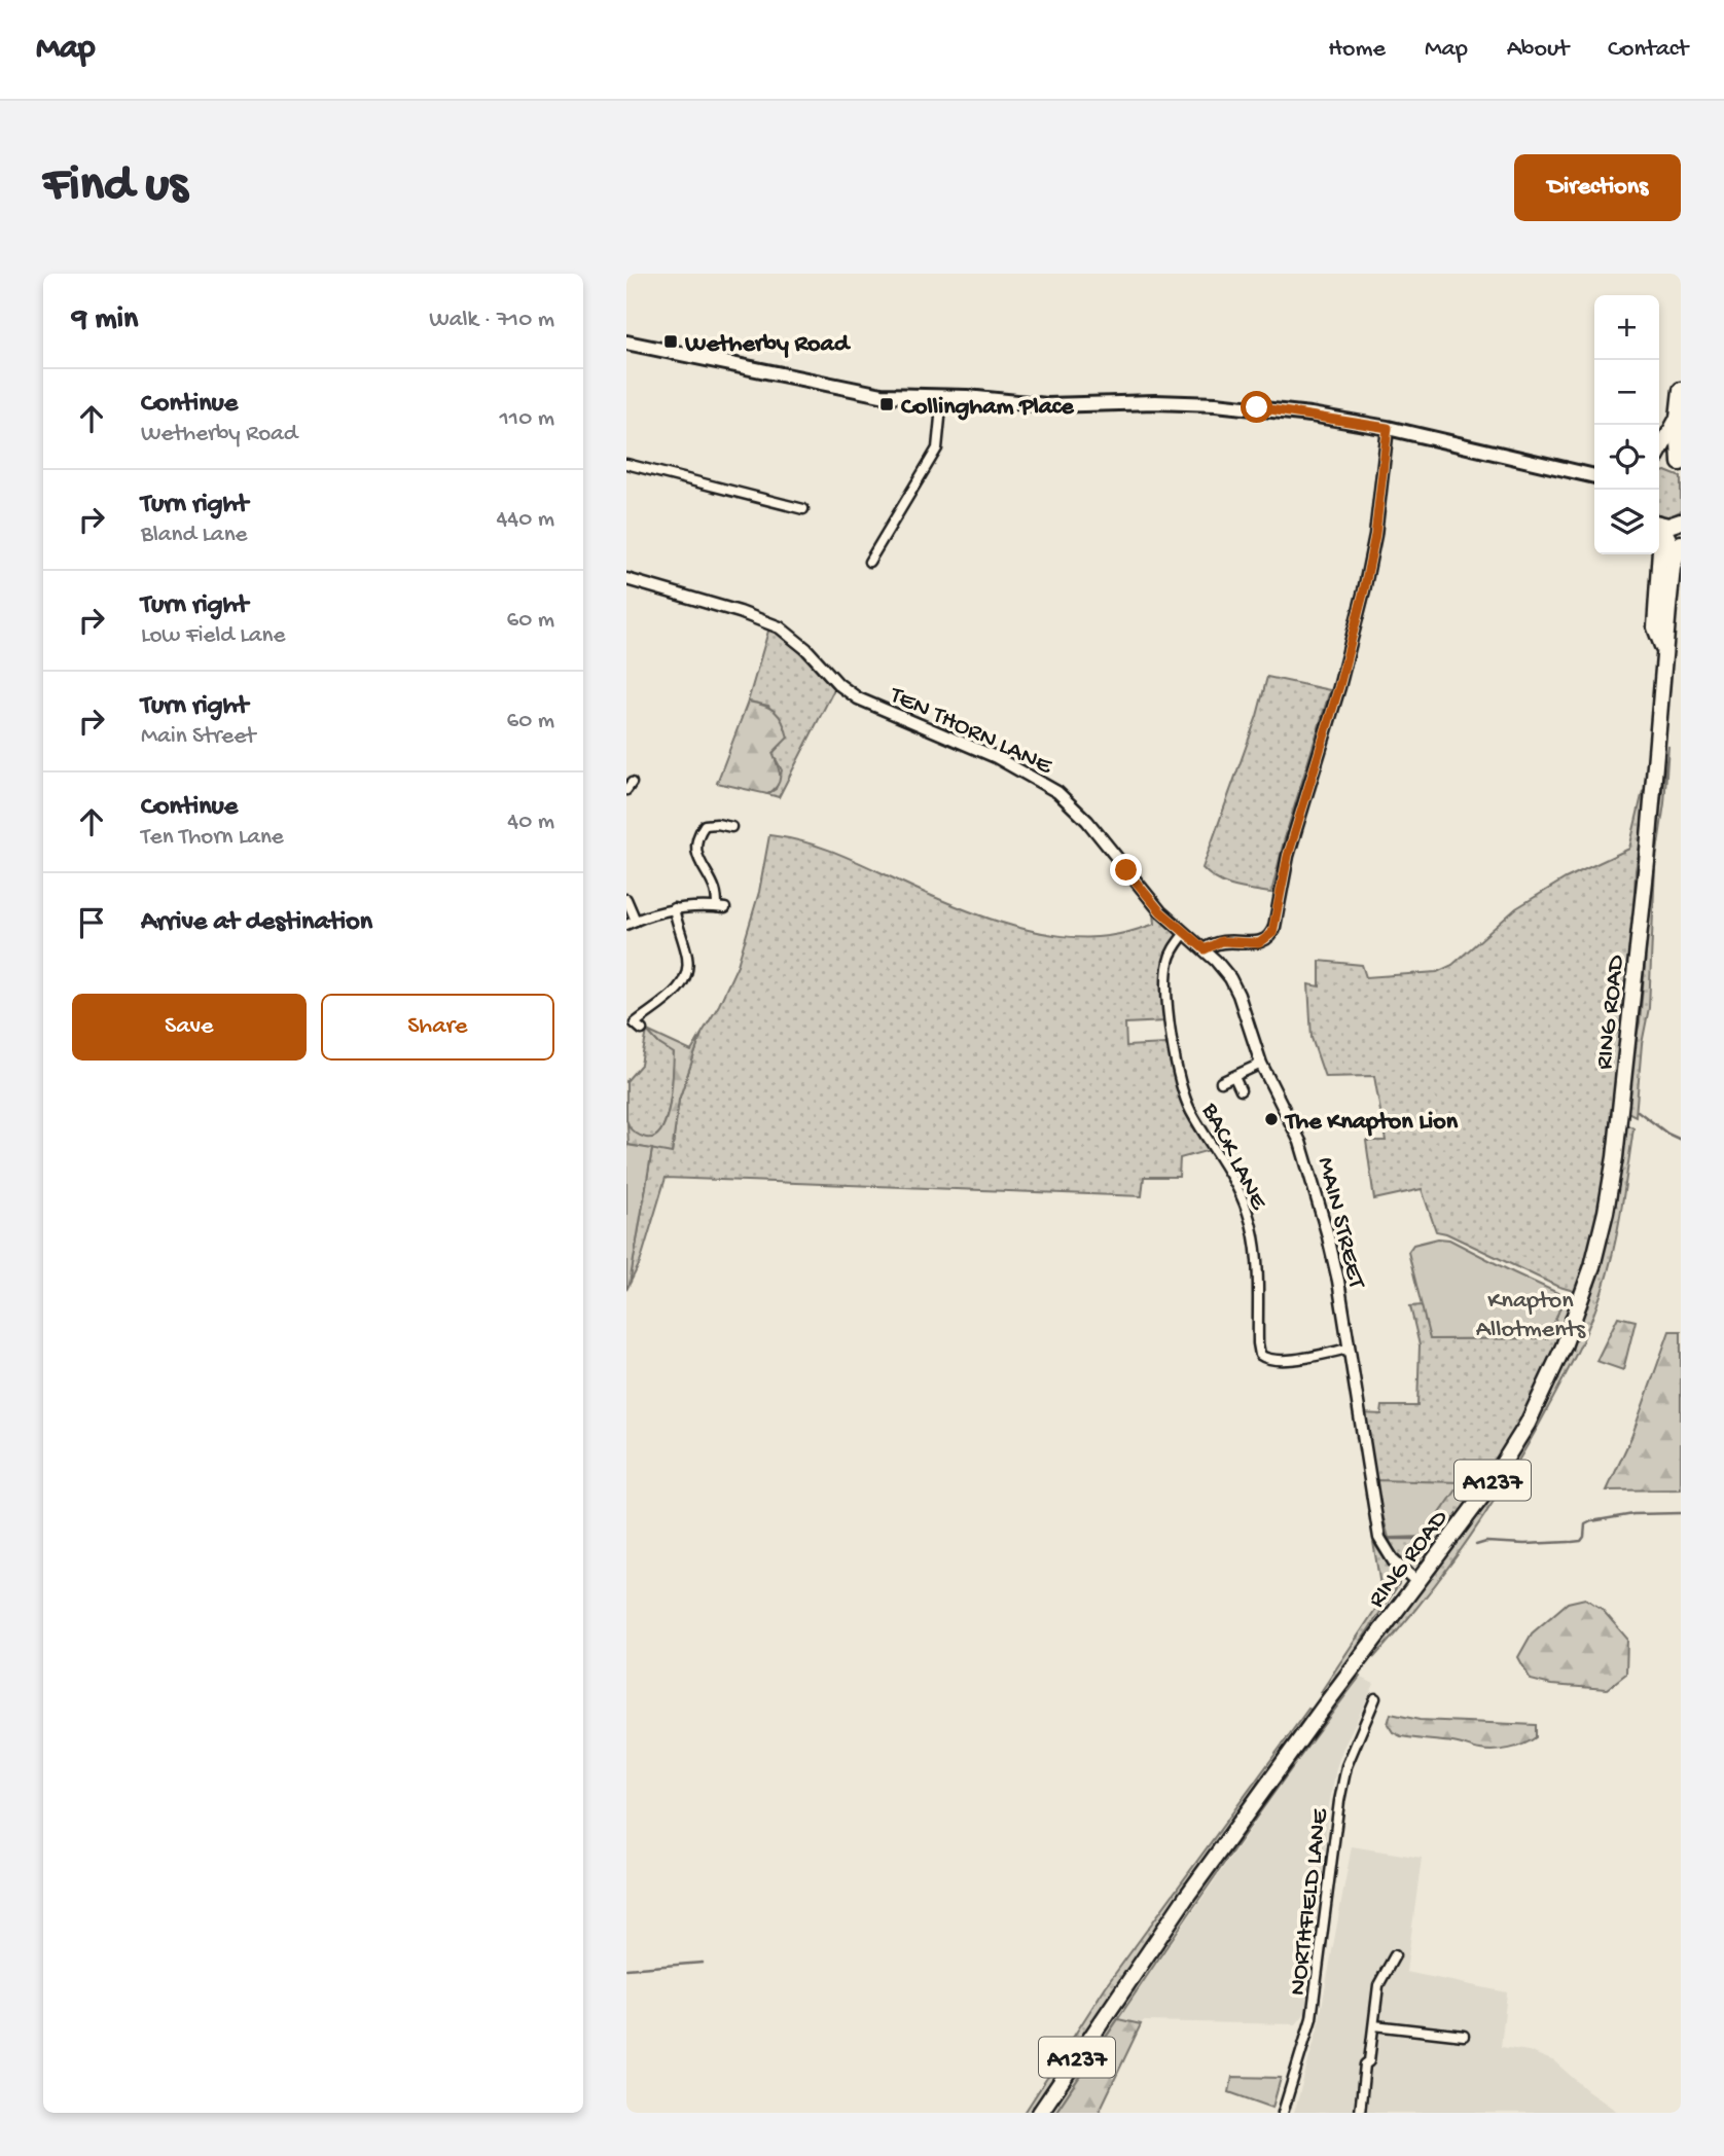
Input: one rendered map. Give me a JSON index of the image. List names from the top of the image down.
{
  "streets": {
    "highway": ["RING ROAD", "A1237"],
    "street": [
      "TEN THORN LANE",
      "BACK LANE",
      "MAIN STREET",
      "NORTHFIELD LANE"
    ]
  },
  "crossings": [
    ["TEN THORN LANE", "MAIN STREET"],
    ["RING ROAD", "MAIN STREET"],
    ["BACK LANE", "MAIN STREET"]
  ],
  "parks": ["Knapton Allotments"],
  "places": {
    "transit": ["Wetherby Road", "Collingham Place"],
    "other": ["The Knapton Lion"]
  },
  "page": {
    "header": "Map",
    "nav": [
      "Home",
      "Map",
      "About",
      "Contact"
    ],
    "buttons": [
      "Directions",
      ["Save", "Share"]
    ],
    "title": "Find us",
    "heading": ["9 min", "Walk · 710 m"],
    "map_buttons": ["+", "−"],
    "list": [
      ["Continue", "Wetherby Road", "110 m"],
      ["Turn right", "Bland Lane", "440 m"],
      ["Turn right", "Low Field Lane", "60 m"],
      ["Turn right", "Main Street", "60 m"],
      ["Continue", "Ten Thorn Lane", "40 m"],
      "Arrive at destination"
    ]
  }
}
